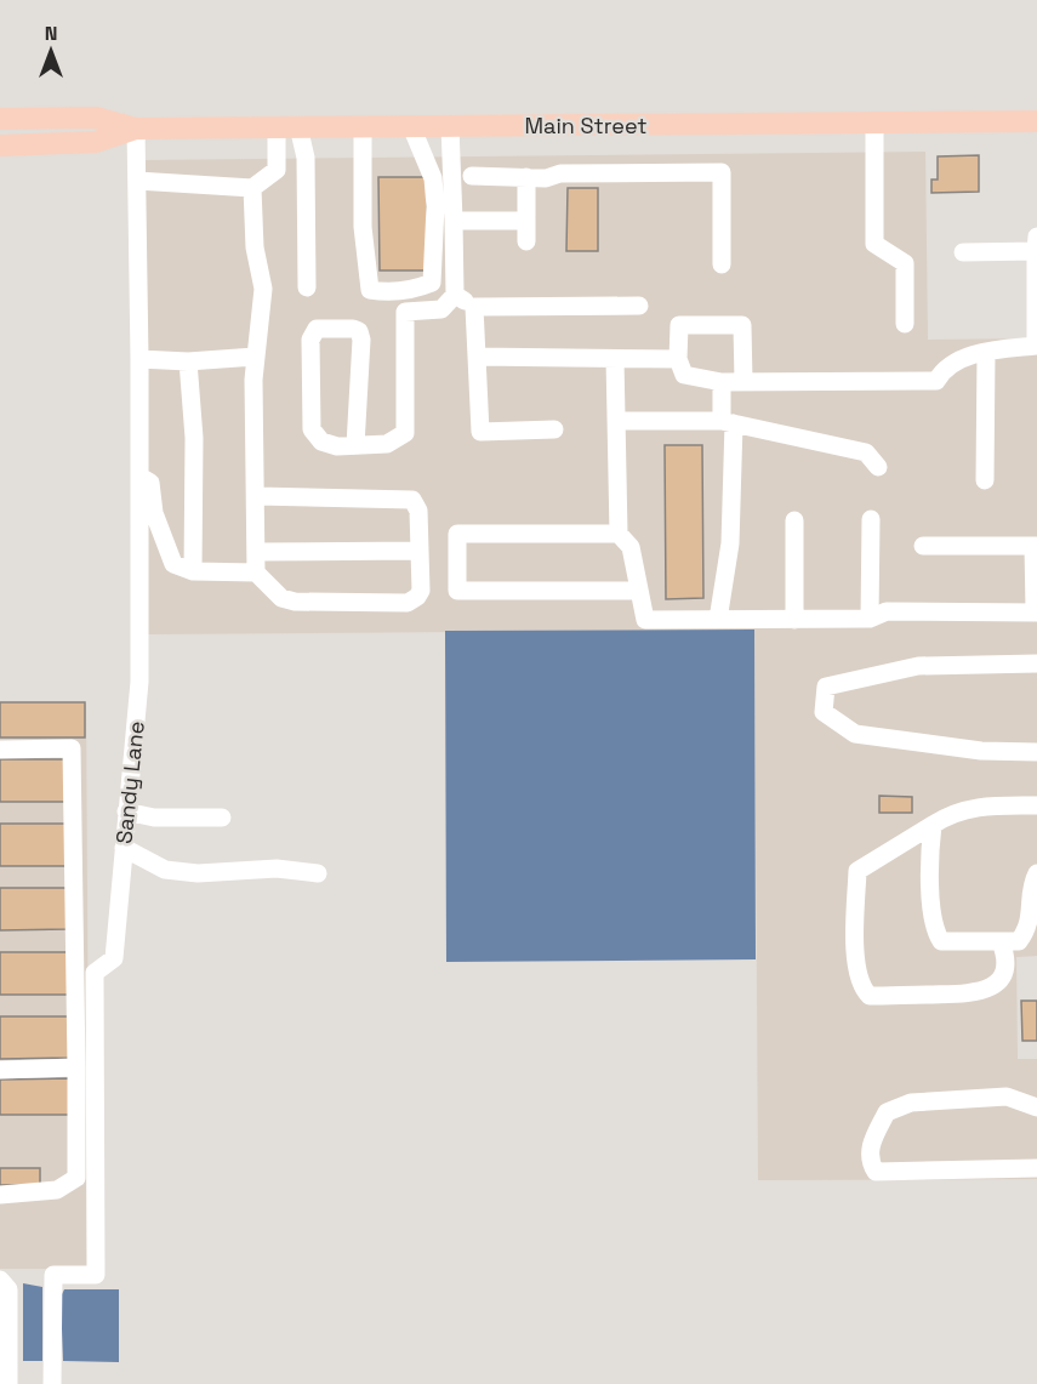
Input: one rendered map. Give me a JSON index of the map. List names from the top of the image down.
{
  "streets": {
    "main road": ["Main Street"],
    "street": ["Sandy Lane"]
  },
  "crossings": [
    ["Main Street", "Sandy Lane"]
  ],
  "north": "top"
}
